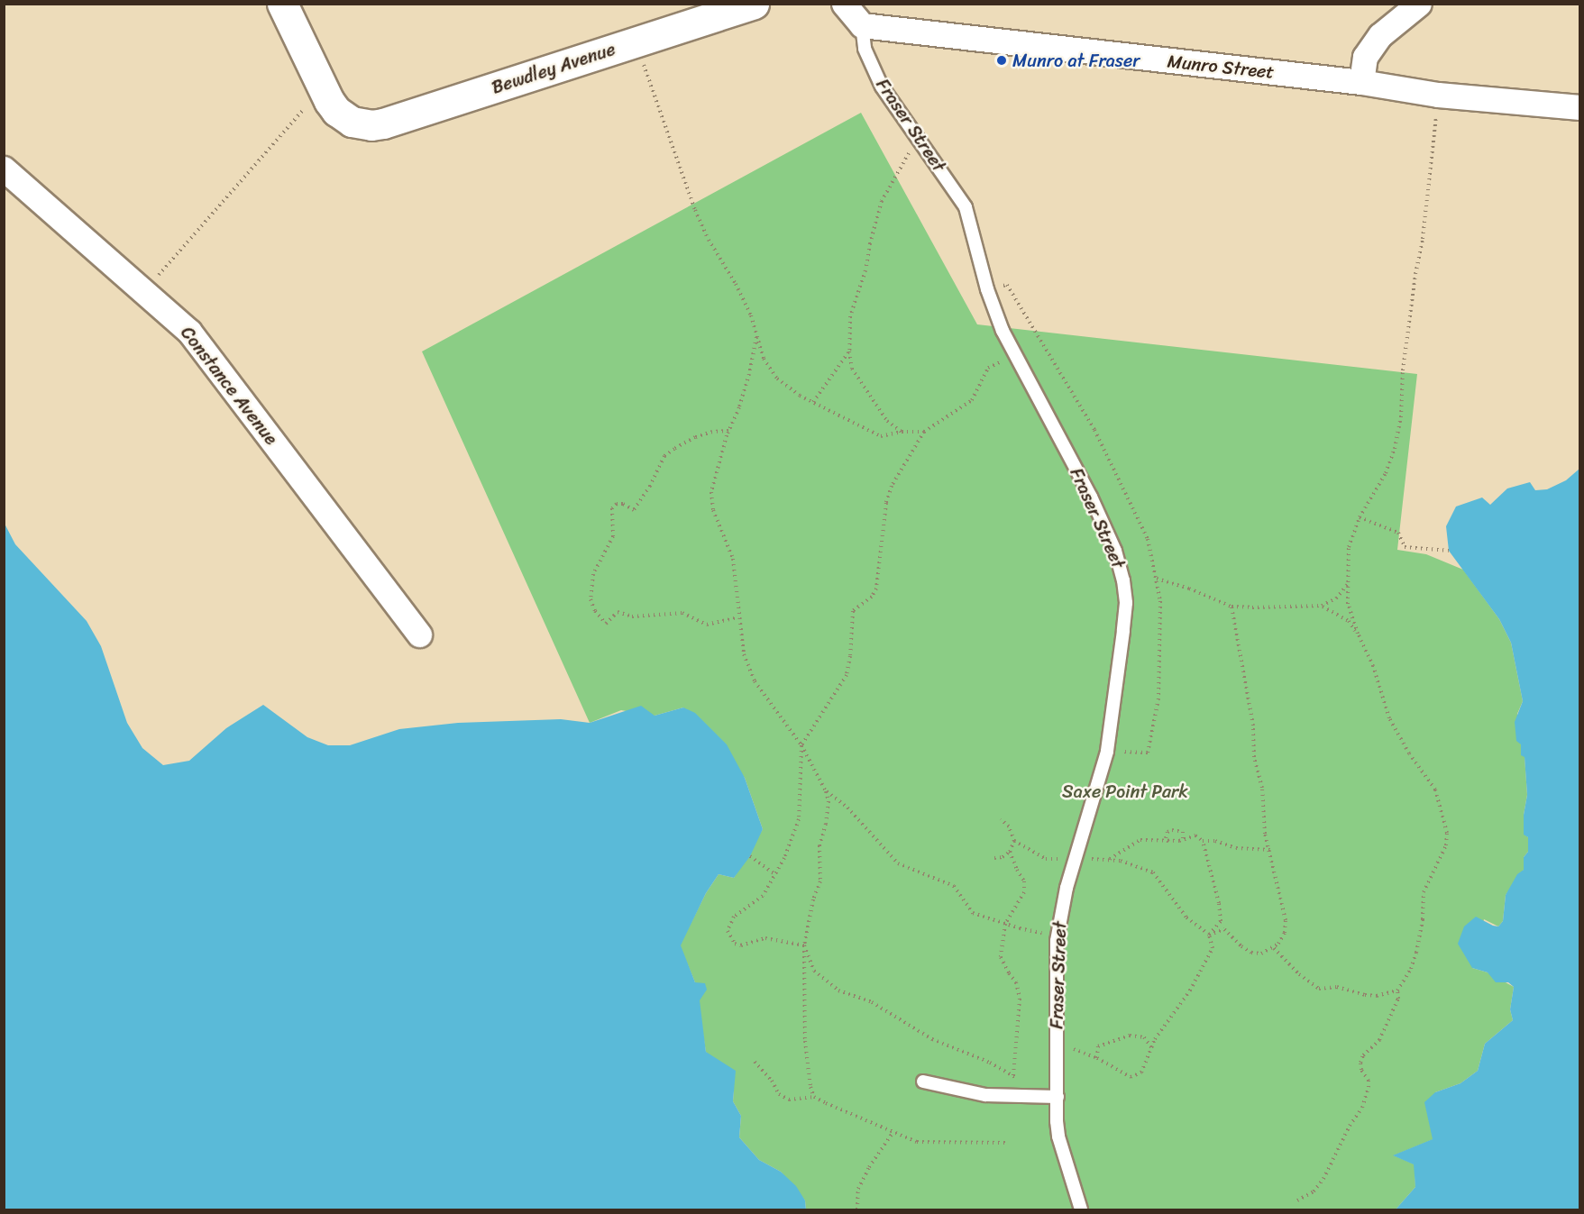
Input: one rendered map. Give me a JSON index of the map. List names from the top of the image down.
{
  "streets": {
    "street": ["Munro Street", "Bewdley Avenue", "Constance Avenue"],
    "lane": ["Fraser Street"]
  },
  "crossings": [
    ["Munro Street", "Fraser Street"]
  ],
  "parks": ["Saxe Point Park"],
  "places": ["Munro at Fraser"]
}
